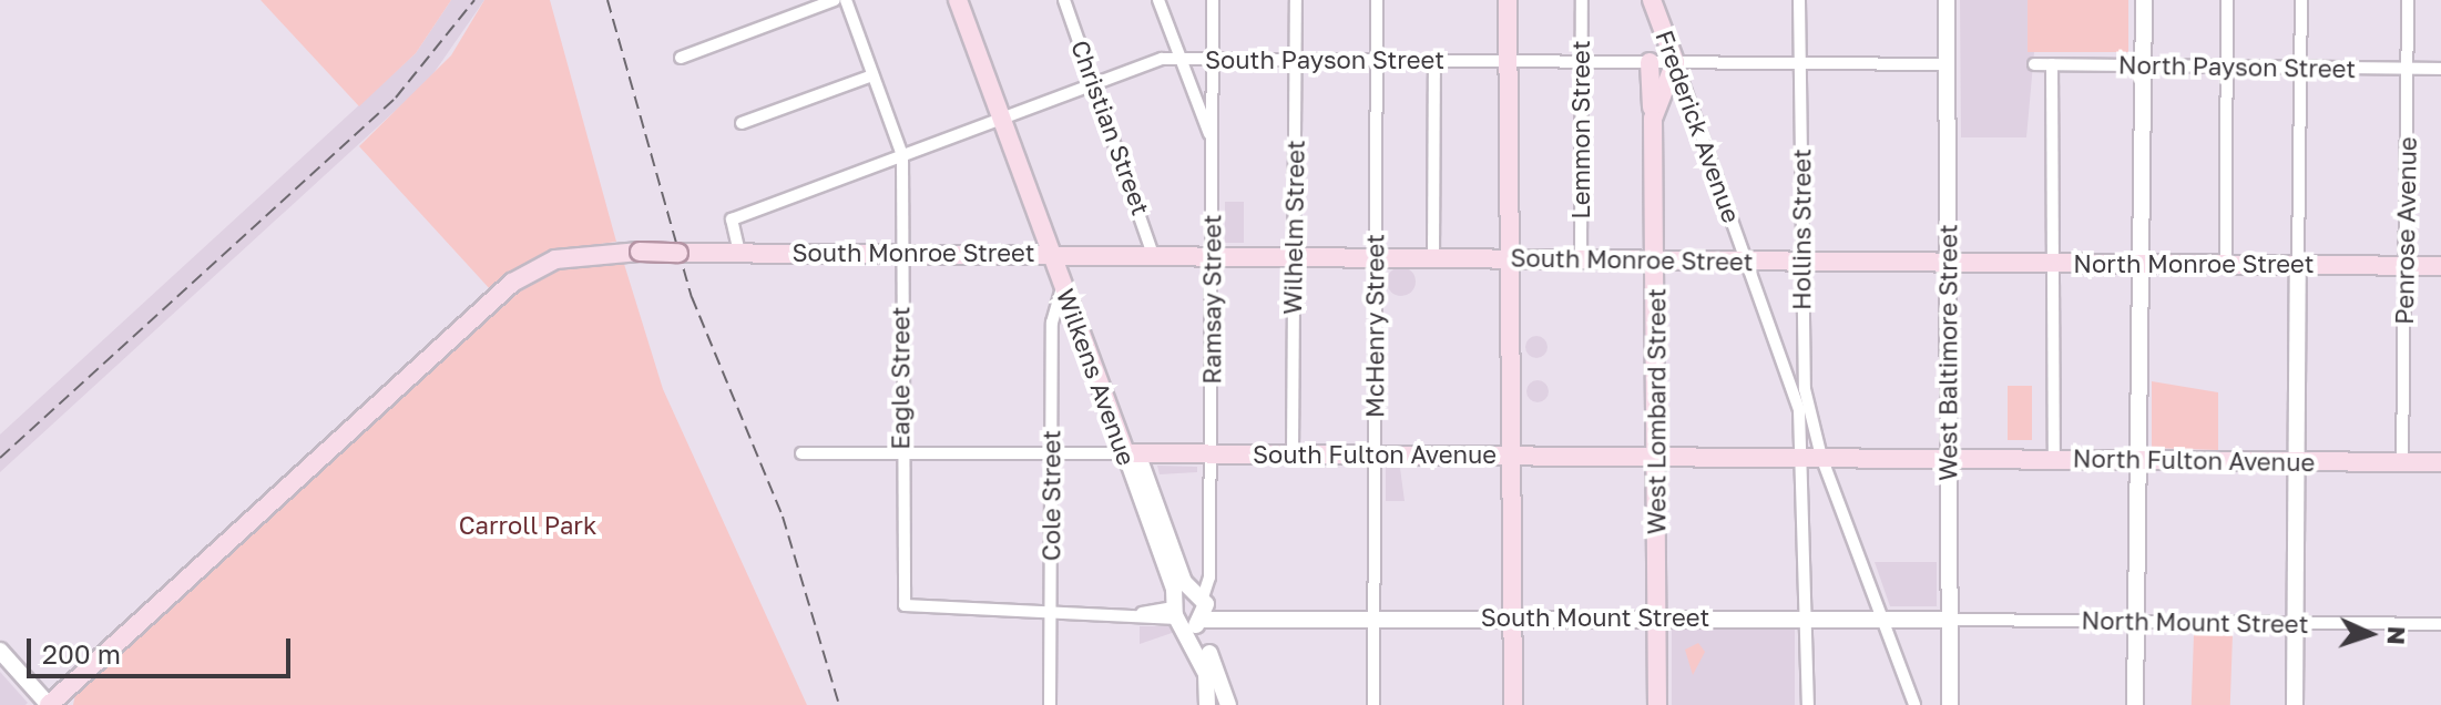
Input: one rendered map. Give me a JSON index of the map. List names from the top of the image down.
{
  "streets": {
    "main road": [
      "Frederick Avenue",
      "South Monroe Street",
      "North Monroe Street",
      "Wilkens Avenue",
      "West Lombard Street",
      "South Fulton Avenue",
      "North Fulton Avenue"
    ],
    "street": [
      "South Payson Street",
      "North Payson Street",
      "Christian Street",
      "Lemmon Street",
      "Wilhelm Street",
      "Hollins Street",
      "Penrose Avenue",
      "Ramsay Street",
      "McHenry Street",
      "West Baltimore Street",
      "Eagle Street",
      "Cole Street",
      "South Mount Street",
      "North Mount Street"
    ]
  },
  "crossings": [
    ["South Payson Street", "Frederick Avenue"],
    ["South Payson Street", "Christian Street"],
    ["South Payson Street", "Lemmon Street"],
    ["South Payson Street", "Wilhelm Street"],
    ["South Payson Street", "Hollins Street"],
    ["South Payson Street", "South Monroe Street"],
    ["South Payson Street", "Ramsay Street"],
    ["South Payson Street", "McHenry Street"],
    ["South Payson Street", "West Baltimore Street"],
    ["South Payson Street", "Wilkens Avenue"],
    ["South Payson Street", "Eagle Street"],
    ["South Payson Street", "West Lombard Street"],
    ["North Payson Street", "Penrose Avenue"],
    ["Frederick Avenue", "Hollins Street"],
    ["Frederick Avenue", "South Monroe Street"],
    ["Frederick Avenue", "West Lombard Street"],
    ["Frederick Avenue", "South Fulton Avenue"],
    ["Frederick Avenue", "South Mount Street"],
    ["Christian Street", "South Monroe Street"],
    ["Lemmon Street", "South Monroe Street"],
    ["Wilhelm Street", "South Monroe Street"],
    ["Wilhelm Street", "South Fulton Avenue"],
    ["Hollins Street", "South Monroe Street"],
    ["Hollins Street", "South Fulton Avenue"],
    ["Hollins Street", "South Mount Street"],
    ["Penrose Avenue", "North Monroe Street"],
    ["Penrose Avenue", "North Fulton Avenue"],
    ["South Monroe Street", "North Monroe Street"],
    ["South Monroe Street", "Ramsay Street"],
    ["South Monroe Street", "McHenry Street"],
    ["South Monroe Street", "West Baltimore Street"],
    ["South Monroe Street", "Wilkens Avenue"],
    ["South Monroe Street", "Eagle Street"],
    ["South Monroe Street", "West Lombard Street"],
    ["North Monroe Street", "West Baltimore Street"],
    ["Ramsay Street", "Wilkens Avenue"],
    ["Ramsay Street", "South Fulton Avenue"],
    ["Ramsay Street", "South Mount Street"],
    ["McHenry Street", "South Fulton Avenue"],
    ["McHenry Street", "South Mount Street"],
    ["West Baltimore Street", "South Fulton Avenue"],
    ["West Baltimore Street", "North Fulton Avenue"],
    ["West Baltimore Street", "South Mount Street"],
    ["West Baltimore Street", "North Mount Street"],
    ["Wilkens Avenue", "South Fulton Avenue"],
    ["Wilkens Avenue", "Cole Street"],
    ["Wilkens Avenue", "South Mount Street"],
    ["Eagle Street", "South Fulton Avenue"],
    ["Eagle Street", "Cole Street"],
    ["West Lombard Street", "South Fulton Avenue"],
    ["West Lombard Street", "South Mount Street"],
    ["South Fulton Avenue", "North Fulton Avenue"],
    ["South Fulton Avenue", "Cole Street"],
    ["South Mount Street", "North Mount Street"]
  ],
  "parks": ["Carroll Park"],
  "scale_bar": "200 m",
  "north": "right"
}
